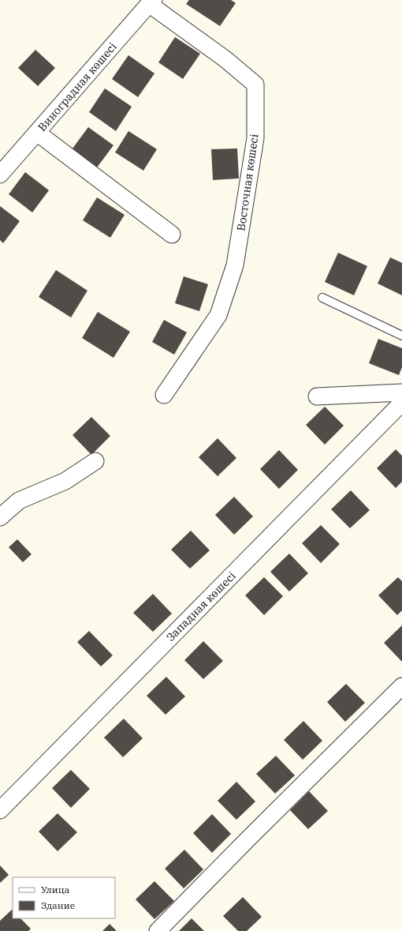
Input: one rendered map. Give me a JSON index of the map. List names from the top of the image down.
{
  "streets": {
    "street": ["Виноградная көшесі", "Восточная көшесі", "Западная көшесі"]
  },
  "crossings": [
    ["Виноградная көшесі", "Восточная көшесі"]
  ],
  "legend": ["Улица", "Здание"]
}
